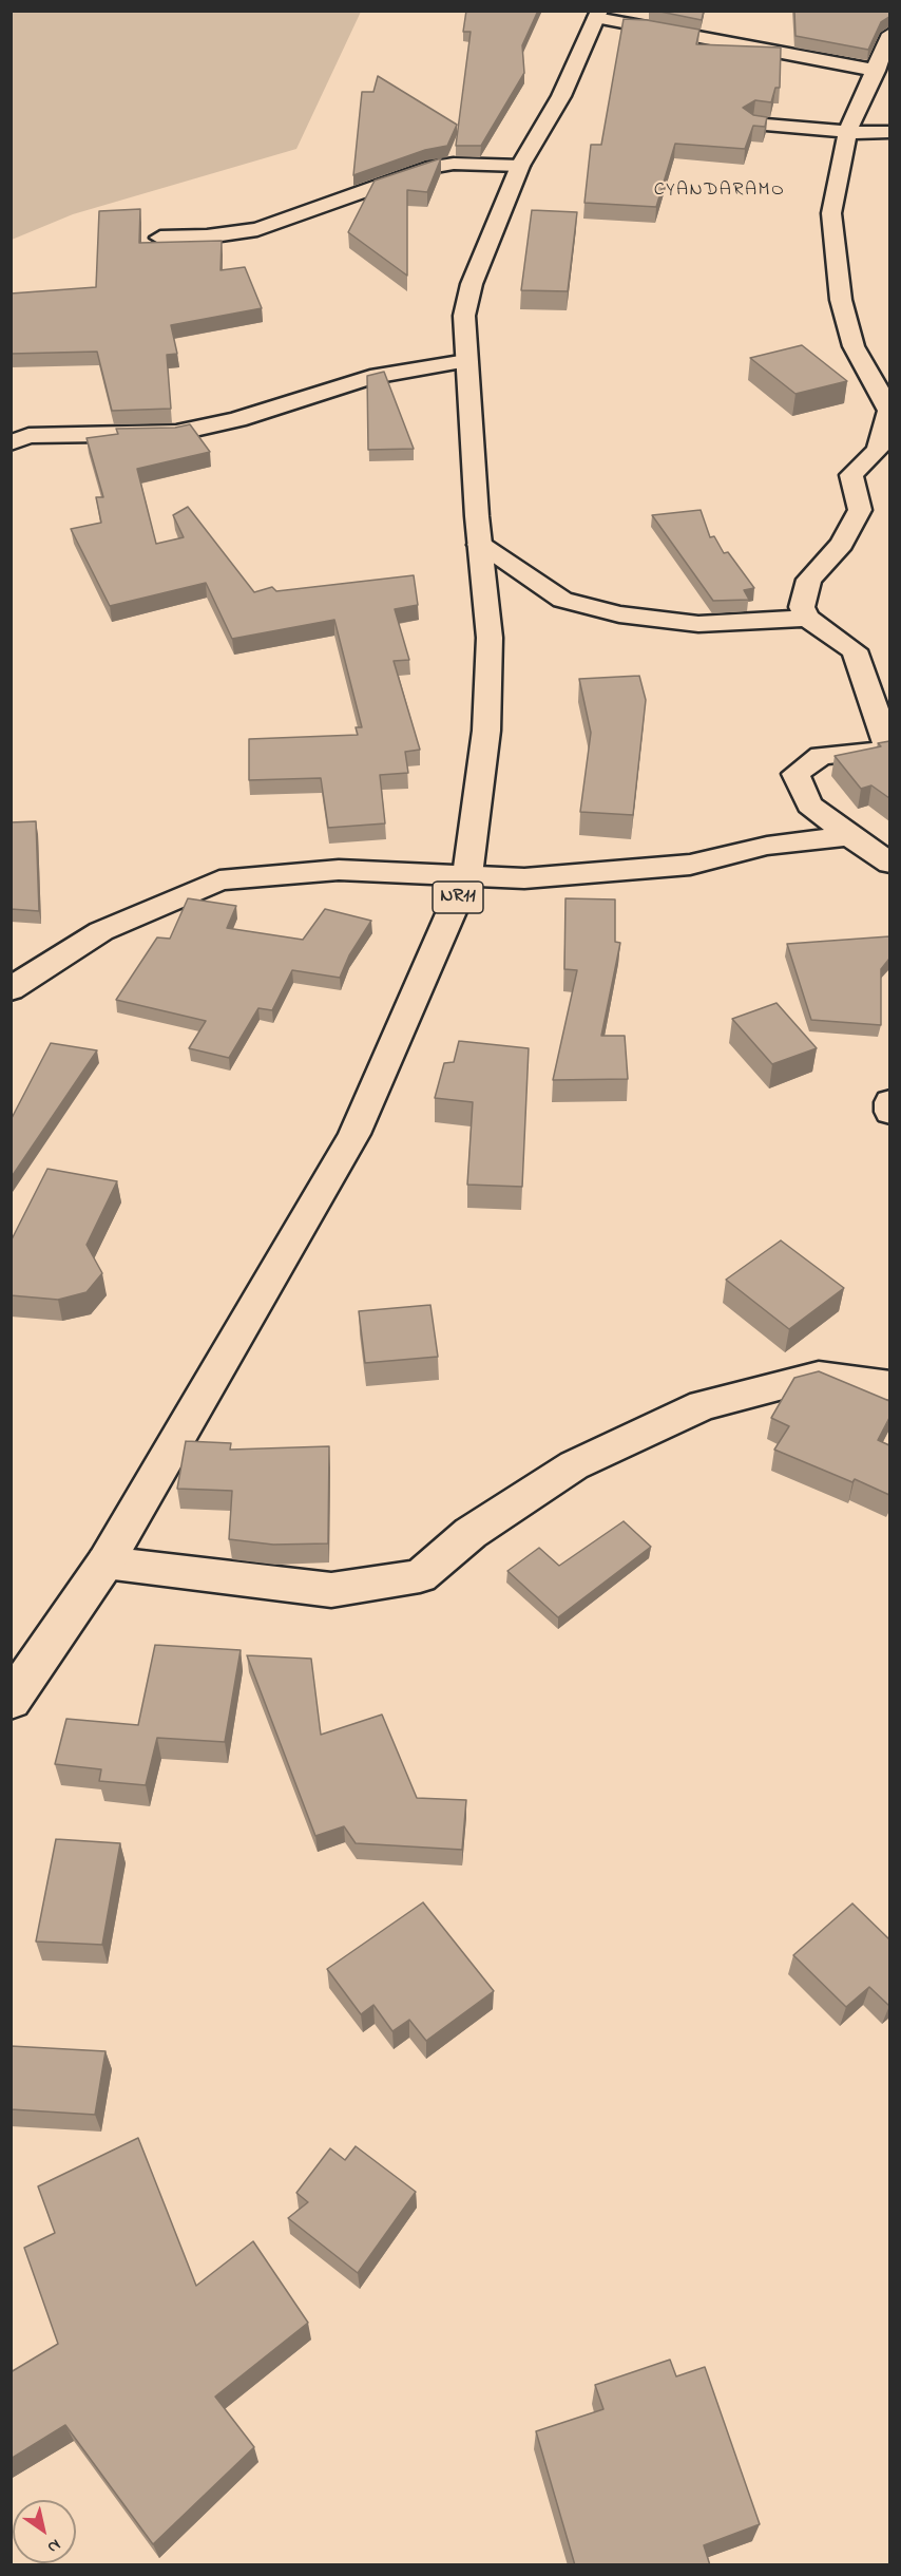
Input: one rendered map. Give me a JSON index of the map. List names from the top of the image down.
{
  "streets": {
    "main road": ["NR11"]
  },
  "districts": ["CYANDARAMO"],
  "north": "bottom right"
}
